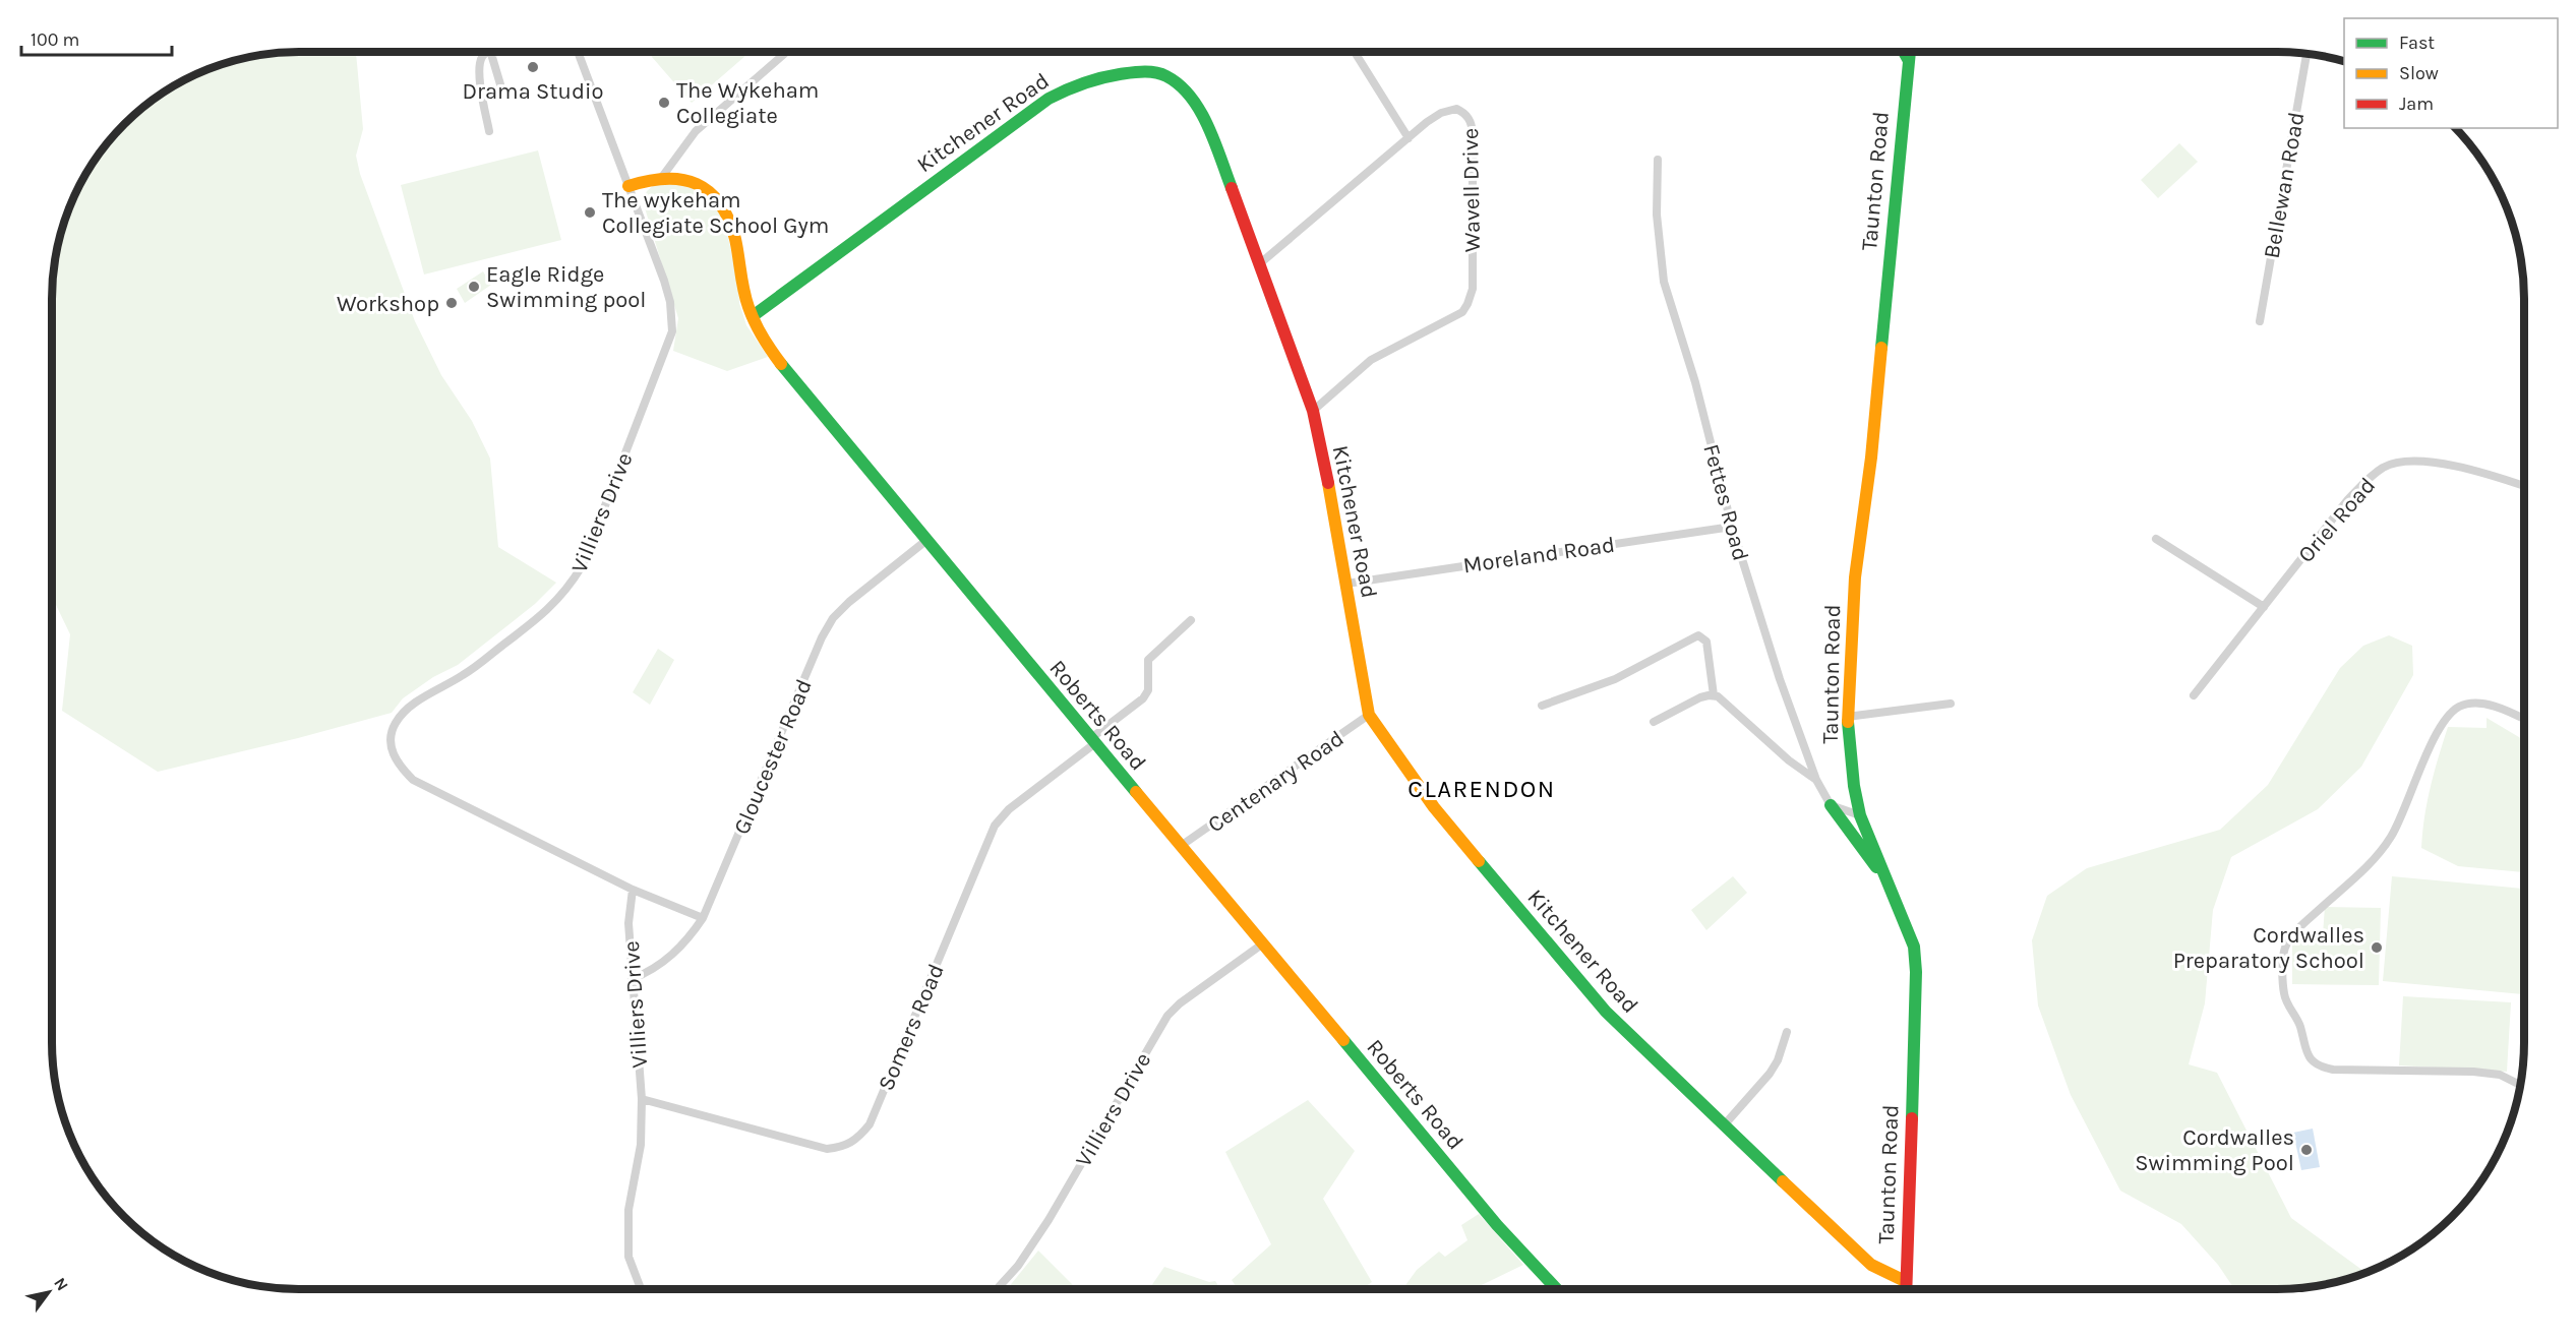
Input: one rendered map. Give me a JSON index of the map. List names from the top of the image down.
{
  "streets": {
    "street": [
      "Kitchener Road",
      "Taunton Road",
      "Bellewan Road",
      "Wavell Drive",
      "Fettes Road",
      "Villiers Drive",
      "Oriel Road",
      "Moreland Road",
      "Roberts Road",
      "Gloucester Road",
      "Centenary Road",
      "Somers Road"
    ]
  },
  "crossings": [
    ["Kitchener Road", "Taunton Road"],
    ["Kitchener Road", "Wavell Drive"],
    ["Kitchener Road", "Moreland Road"],
    ["Kitchener Road", "Roberts Road"],
    ["Kitchener Road", "Centenary Road"],
    ["Fettes Road", "Moreland Road"],
    ["Villiers Drive", "Roberts Road"],
    ["Villiers Drive", "Gloucester Road"],
    ["Villiers Drive", "Somers Road"],
    ["Roberts Road", "Gloucester Road"],
    ["Roberts Road", "Centenary Road"],
    ["Roberts Road", "Somers Road"]
  ],
  "districts": ["CLARENDON"],
  "places": [
    "Drama Studio",
    "The Wykeham Collegiate",
    "The wykeham Collegiate School Gym",
    "Eagle Ridge Swimming pool",
    "Workshop",
    "Cordwalles Preparatory School",
    "Cordwalles Swimming Pool"
  ],
  "legend": ["Fast", "Slow", "Jam"],
  "scale_bar": "100 m",
  "north": "top right"
}
